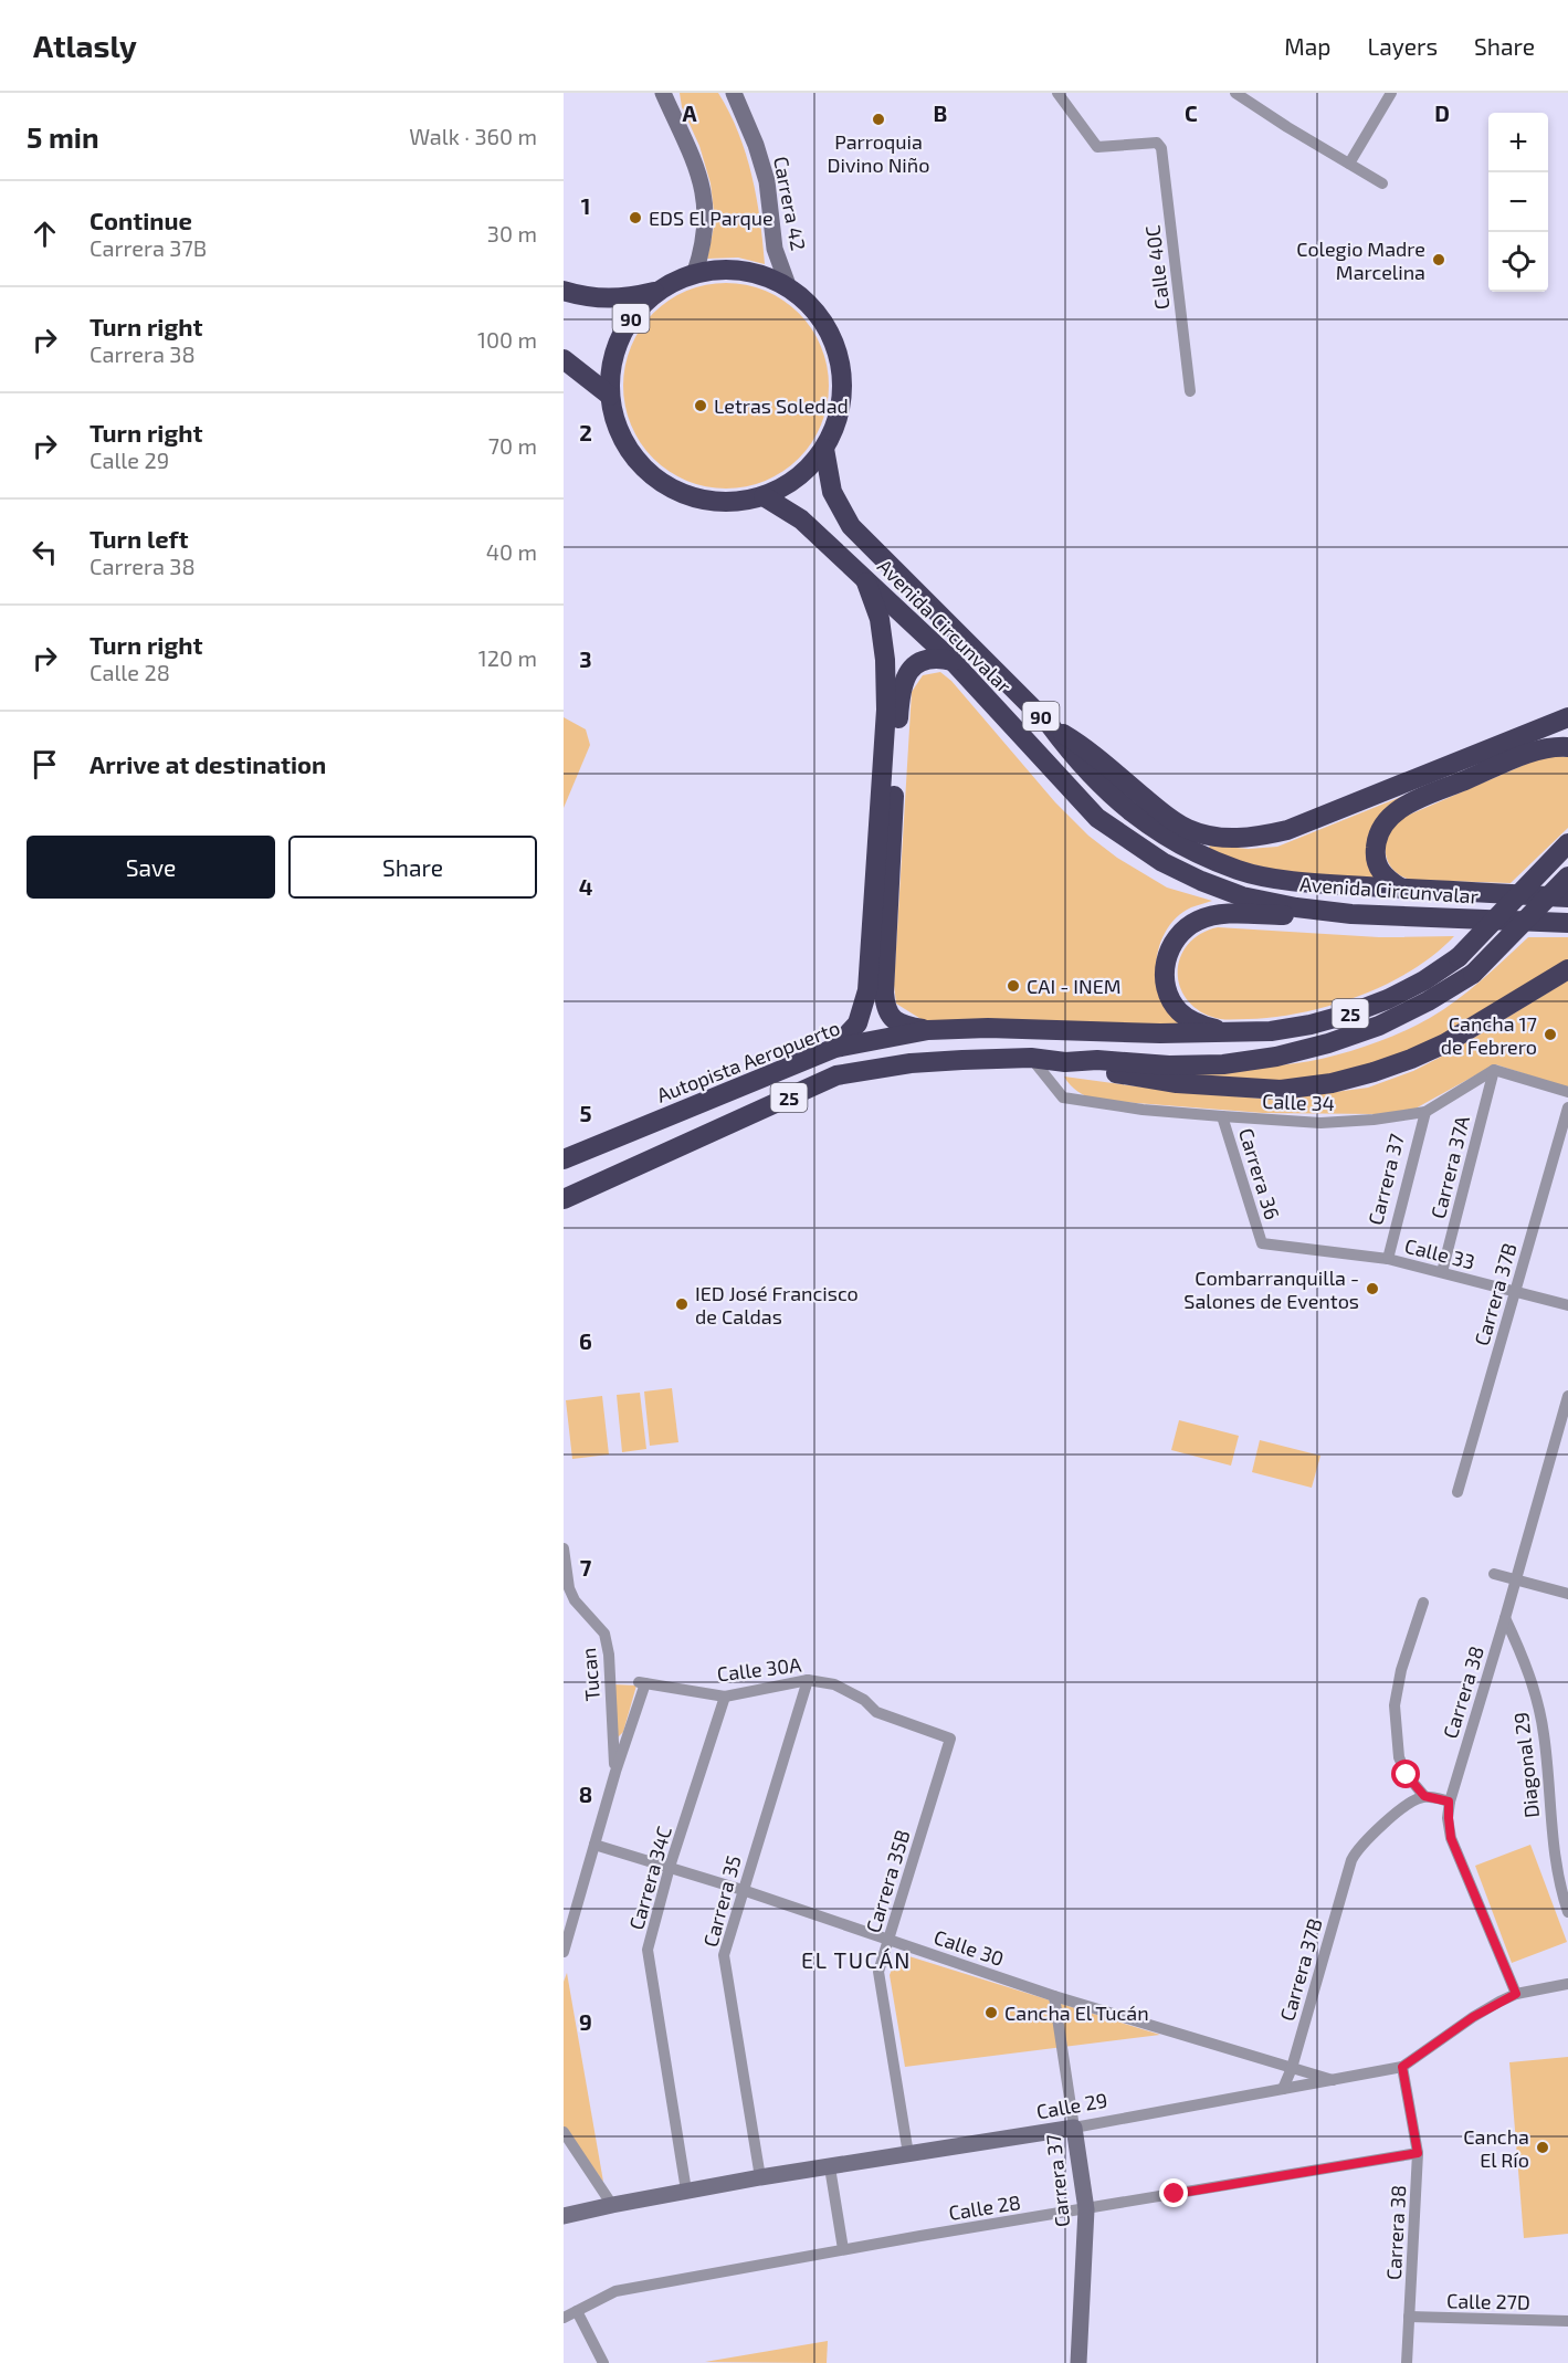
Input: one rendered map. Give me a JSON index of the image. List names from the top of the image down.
{
  "streets": {
    "highway": [
      "90",
      "Avenida Circunvalar",
      "25",
      "Autopista Aeropuerto"
    ],
    "street": [
      "Carrera 42",
      "Calle 40C",
      "Calle 34",
      "Carrera 37A",
      "Carrera 36",
      "Carrera 37",
      "Calle 33",
      "Carrera 37B",
      "Calle 30A",
      "Tucan",
      "Carrera 38",
      "Diagonal 29",
      "Carrera 34C",
      "Carrera 35B",
      "Carrera 35",
      "Calle 30",
      "Calle 29",
      "Calle 28",
      "Calle 27D"
    ]
  },
  "crossings": [
    ["Carrera 42", "90"],
    ["Carrera 42", "Avenida Circunvalar"],
    ["90", "Avenida Circunvalar"],
    ["25", "Calle 34"],
    ["Calle 34", "Carrera 37A"],
    ["Calle 34", "Carrera 36"],
    ["Calle 34", "Carrera 37"],
    ["Carrera 37A", "Calle 33"],
    ["Carrera 36", "Calle 33"],
    ["Carrera 37", "Calle 33"],
    ["Carrera 37", "Calle 30"],
    ["Carrera 37", "Calle 29"],
    ["Carrera 37", "Calle 28"],
    ["Calle 33", "Carrera 37B"],
    ["Carrera 37B", "Calle 30"],
    ["Carrera 37B", "Calle 29"],
    ["Calle 30A", "Tucan"],
    ["Calle 30A", "Carrera 34C"],
    ["Calle 30A", "Carrera 35B"],
    ["Calle 30A", "Carrera 35"],
    ["Carrera 38", "Diagonal 29"],
    ["Carrera 38", "Calle 29"],
    ["Carrera 38", "Calle 28"],
    ["Carrera 38", "Calle 27D"],
    ["Carrera 34C", "Calle 30"],
    ["Carrera 34C", "Calle 29"],
    ["Carrera 35B", "Calle 30"],
    ["Carrera 35B", "Calle 29"],
    ["Carrera 35", "Calle 30"],
    ["Carrera 35", "Calle 29"],
    ["Calle 30", "Calle 29"]
  ],
  "districts": ["EL TUCÁN"],
  "places": [
    "Parroquia Divino Niño",
    "EDS El Parque",
    "Colegio Madre Marcelina",
    "Letras Soledad",
    "CAI - INEM",
    "Cancha 17 de Febrero",
    "Combarranquilla - Salones de Eventos",
    "IED José Francisco de Caldas",
    "Cancha El Tucán",
    "Cancha El Río"
  ],
  "page": {
    "header": "Atlasly",
    "nav": ["Map", "Layers", "Share"],
    "heading": ["5 min", "Walk · 360 m"],
    "map_buttons": ["+", "−"],
    "list": [
      ["Continue", "Carrera 37B", "30 m"],
      ["Turn right", "Carrera 38", "100 m"],
      ["Turn right", "Calle 29", "70 m"],
      ["Turn left", "Carrera 38", "40 m"],
      ["Turn right", "Calle 28", "120 m"],
      "Arrive at destination"
    ],
    "buttons": ["Save", "Share"]
  },
  "grid": {
    "columns": [
      "A",
      "B",
      "C",
      "D"
    ],
    "rows": [
      "1",
      "2",
      "3",
      "4",
      "5",
      "6",
      "7",
      "8",
      "9"
    ]
  }
}
